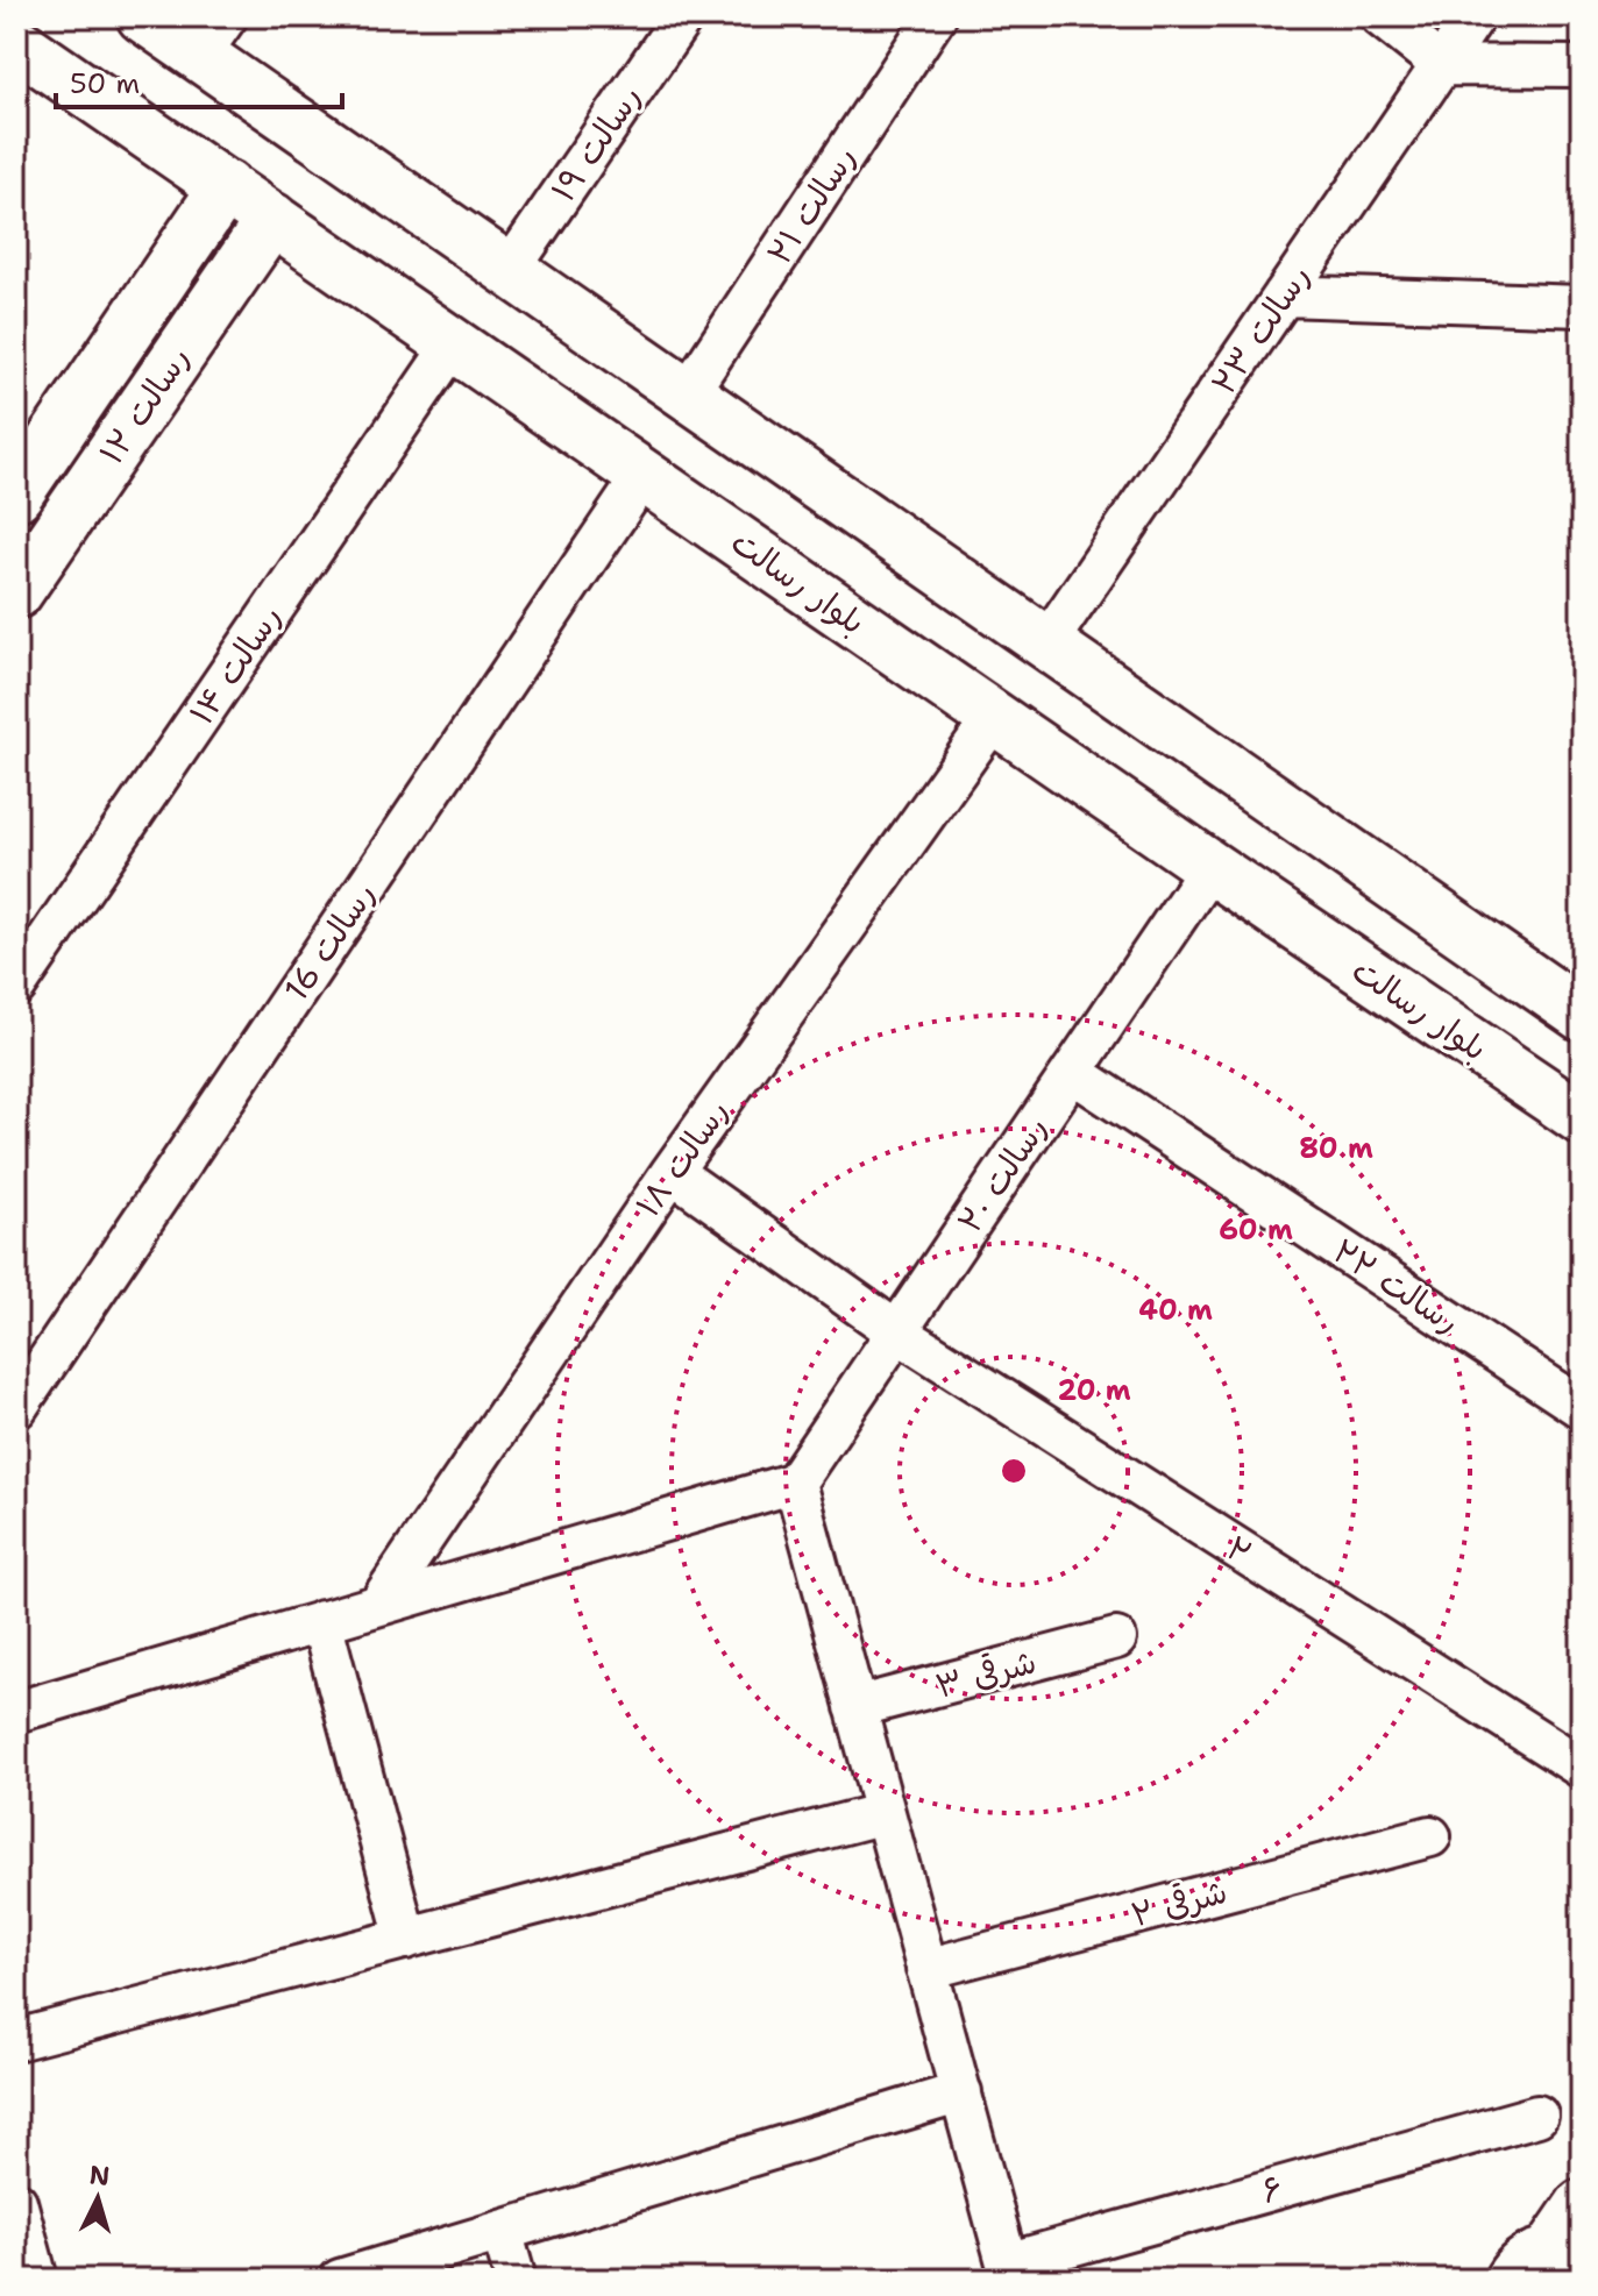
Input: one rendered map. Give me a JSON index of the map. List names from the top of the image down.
{
  "streets": {
    "main road": ["رسالت ۱۲", "بلوار رسالت"],
    "street": [
      "رسالت ۱۹",
      "رسالت ۲۱",
      "رسالت ۲۳",
      "رسالت ۱۴",
      "رسالت 16",
      "رسالت ۱۸",
      "رسالت ۲۰",
      "رسالت ۲۲",
      "۲",
      "۳ شرقی",
      "۲ شرقی",
      "۶"
    ]
  },
  "crossings": [
    ["رسالت ۱۲", "بلوار رسالت"],
    ["بلوار رسالت", "رسالت ۱۴"],
    ["بلوار رسالت", "رسالت 16"],
    ["بلوار رسالت", "رسالت ۱۸"],
    ["بلوار رسالت", "رسالت ۲۰"],
    ["رسالت ۱۸", "۲"],
    ["رسالت ۲۰", "رسالت ۲۲"],
    ["رسالت ۲۰", "۲"]
  ],
  "scale_bar": "50 m",
  "north": "top",
  "rings": [
    "80 m",
    "60 m",
    "40 m",
    "20 m"
  ]
}
